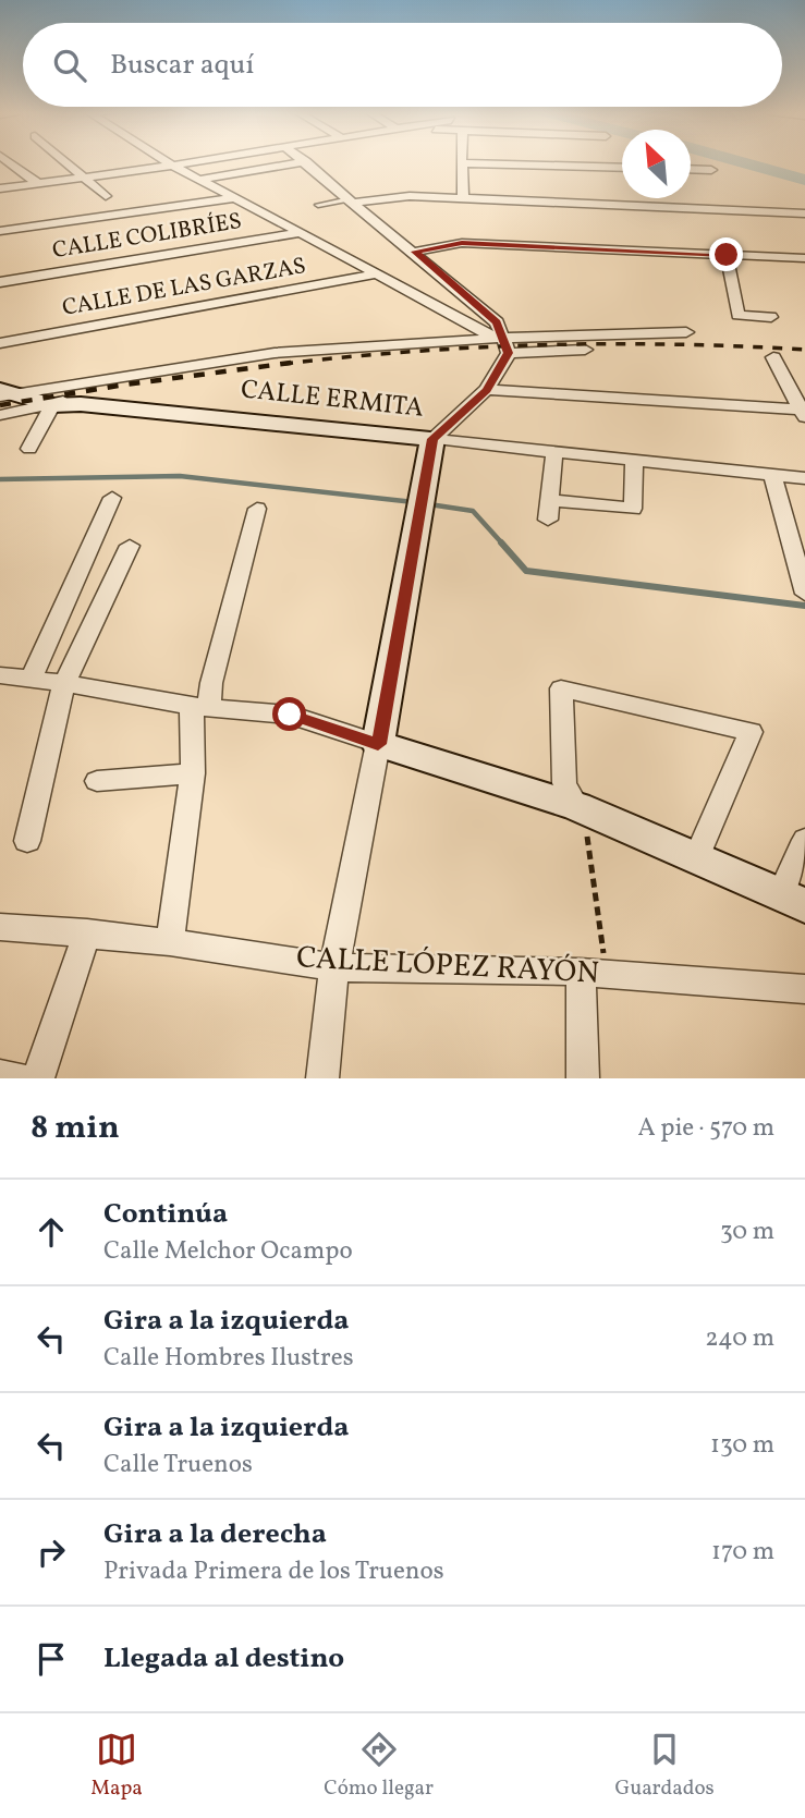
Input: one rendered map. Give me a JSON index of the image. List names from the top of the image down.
{
  "streets": {
    "street": [
      "CALLE COLIBRÍES",
      "CALLE DE LAS GARZAS",
      "CALLE ERMITA",
      "CALLE LÓPEZ RAYÓN"
    ]
  },
  "north": "top left",
  "page": {
    "search": "Buscar aquí",
    "heading": ["8 min", "A pie · 570 m"],
    "list": [
      ["Continúa", "Calle Melchor Ocampo", "30 m"],
      ["Gira a la izquierda", "Calle Hombres Ilustres", "240 m"],
      ["Gira a la izquierda", "Calle Truenos", "130 m"],
      ["Gira a la derecha", "Privada Primera de los Truenos", "170 m"],
      "Llegada al destino"
    ],
    "nav": ["Mapa", "Cómo llegar", "Guardados"]
  }
}
